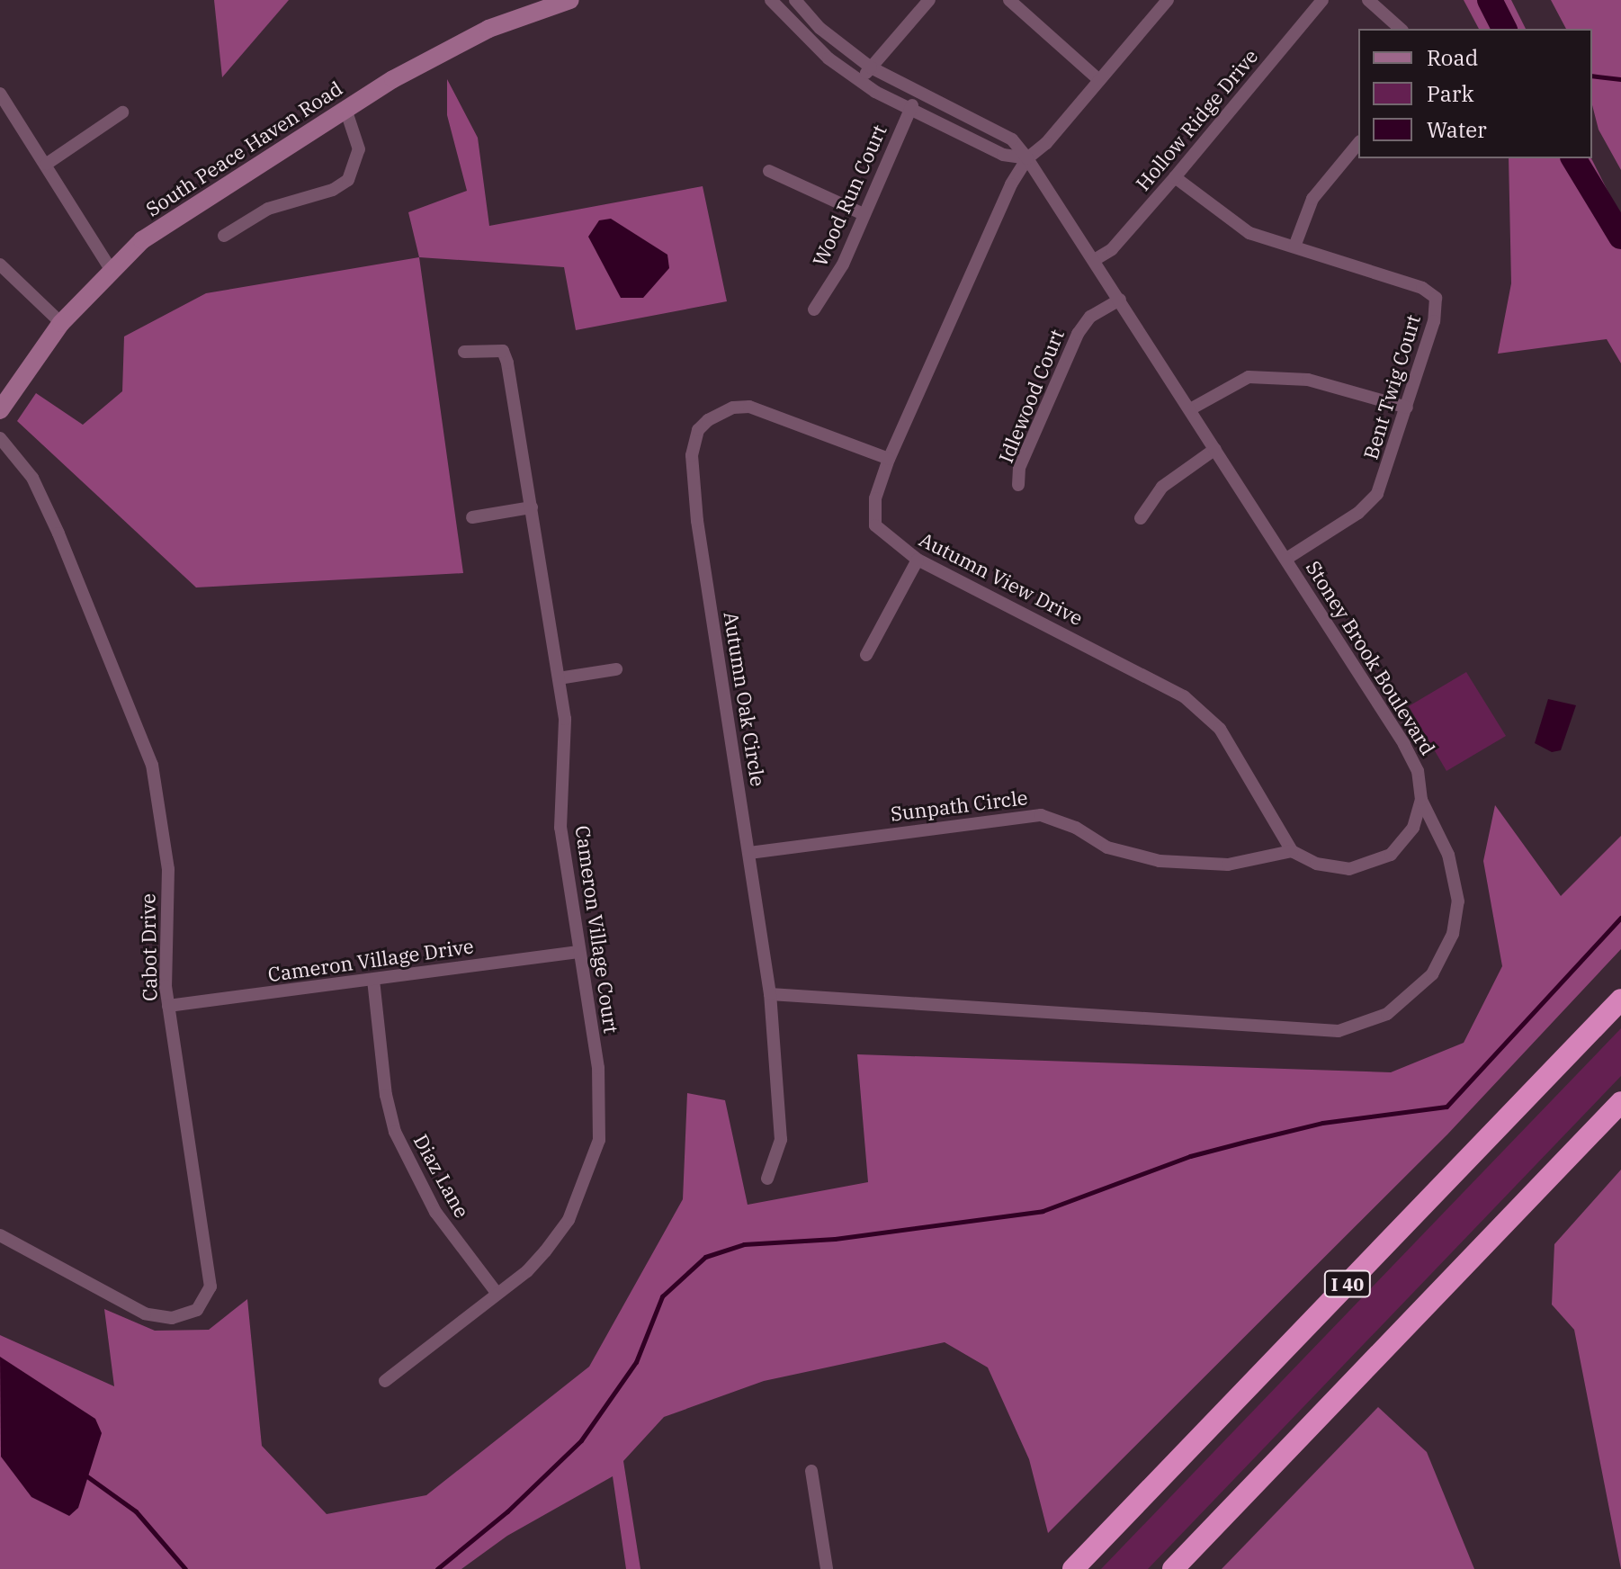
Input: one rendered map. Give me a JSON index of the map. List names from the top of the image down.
{
  "streets": {
    "highway": ["I 40"],
    "main road": ["South Peace Haven Road"],
    "street": [
      "Hollow Ridge Drive",
      "Wood Run Court",
      "Bent Twig Court",
      "Idlewood Court",
      "Autumn View Drive",
      "Stoney Brook Boulevard",
      "Autumn Oak Circle",
      "Sunpath Circle",
      "Cameron Village Court",
      "Cabot Drive",
      "Cameron Village Drive",
      "Diaz Lane"
    ]
  },
  "crossings": [
    ["Hollow Ridge Drive", "Bent Twig Court"],
    ["Hollow Ridge Drive", "Stoney Brook Boulevard"],
    ["Wood Run Court", "Stoney Brook Boulevard"],
    ["Bent Twig Court", "Stoney Brook Boulevard"],
    ["Idlewood Court", "Stoney Brook Boulevard"],
    ["Autumn View Drive", "Stoney Brook Boulevard"],
    ["Autumn View Drive", "Autumn Oak Circle"],
    ["Autumn View Drive", "Sunpath Circle"],
    ["Stoney Brook Boulevard", "Autumn Oak Circle"],
    ["Autumn Oak Circle", "Sunpath Circle"],
    ["Cameron Village Court", "Cameron Village Drive"],
    ["Cameron Village Court", "Diaz Lane"],
    ["Cabot Drive", "Cameron Village Drive"],
    ["Cameron Village Drive", "Diaz Lane"]
  ],
  "legend": ["Road", "Park", "Water"]
}
